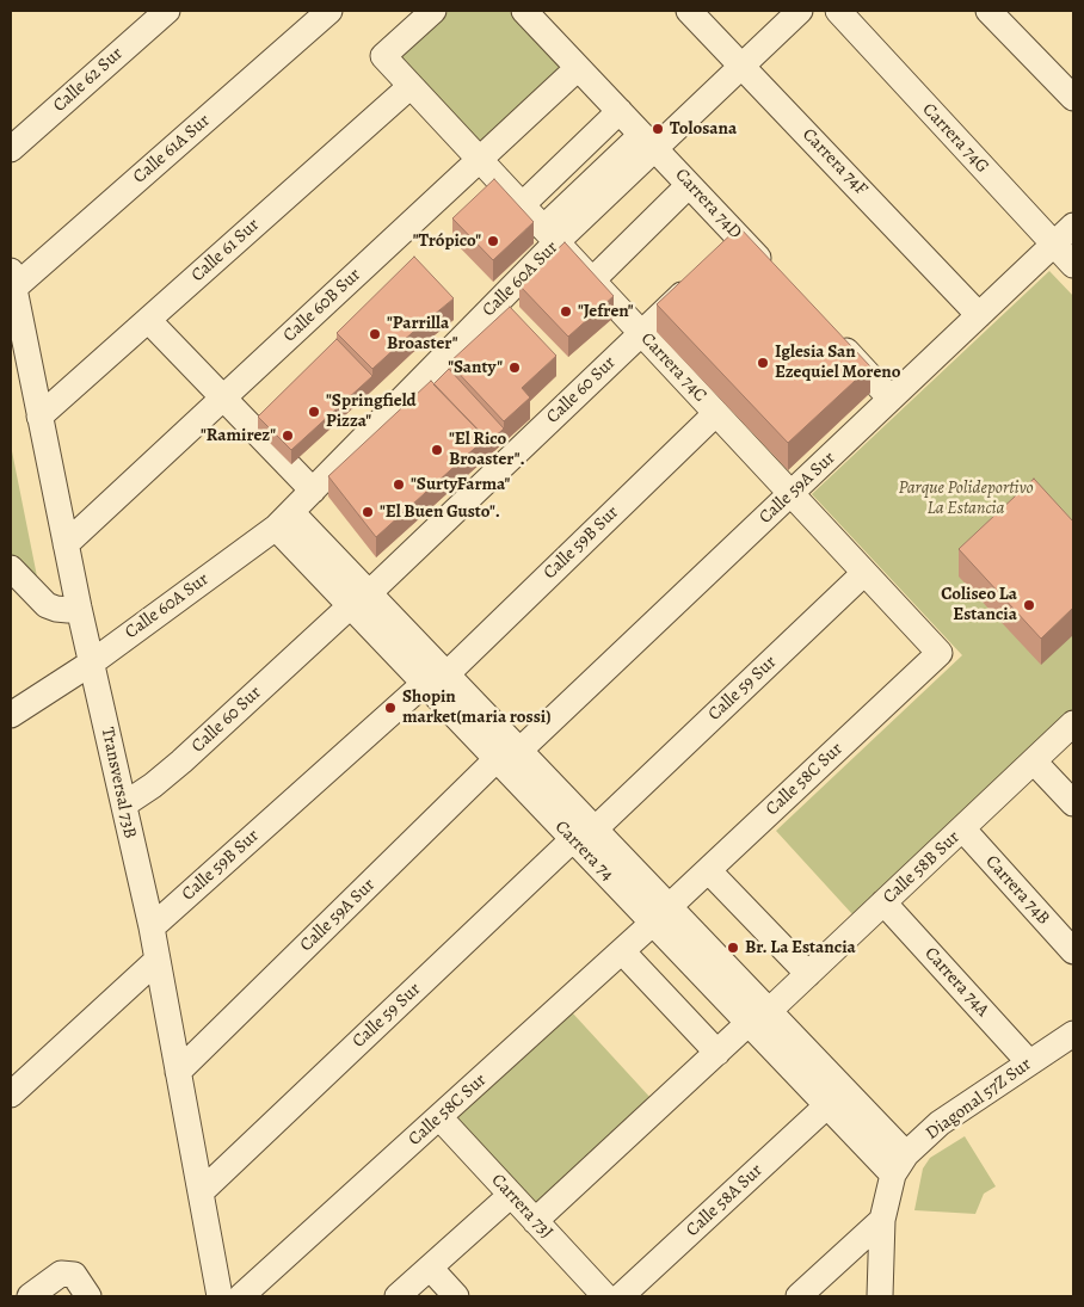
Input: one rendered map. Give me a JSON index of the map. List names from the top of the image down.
{
  "streets": {
    "street": [
      "Calle 62 Sur",
      "Carrera 74G",
      "Calle 61A Sur",
      "Carrera 74F",
      "Carrera 74D",
      "Calle 61 Sur",
      "Calle 60A Sur",
      "Calle 60B Sur",
      "Carrera 74C",
      "Calle 60 Sur",
      "Calle 59A Sur",
      "Calle 59B Sur",
      "Calle 59 Sur",
      "Calle 58C Sur",
      "Transversal 73B",
      "Carrera 74",
      "Calle 58B Sur",
      "Carrera 74B",
      "Carrera 74A",
      "Diagonal 57Z Sur",
      "Calle 58A Sur",
      "Carrera 73J"
    ]
  },
  "crossings": [
    ["Carrera 74G", "Calle 59A Sur"],
    ["Calle 61A Sur", "Transversal 73B"],
    ["Carrera 74F", "Calle 59A Sur"],
    ["Carrera 74D", "Calle 60A Sur"],
    ["Carrera 74D", "Calle 60B Sur"],
    ["Calle 61 Sur", "Carrera 74C"],
    ["Calle 61 Sur", "Transversal 73B"],
    ["Calle 60A Sur", "Carrera 74C"],
    ["Calle 60A Sur", "Transversal 73B"],
    ["Calle 60A Sur", "Carrera 74"],
    ["Calle 60B Sur", "Carrera 74C"],
    ["Calle 60B Sur", "Transversal 73B"],
    ["Carrera 74C", "Calle 60 Sur"],
    ["Carrera 74C", "Calle 59A Sur"],
    ["Carrera 74C", "Calle 59B Sur"],
    ["Carrera 74C", "Calle 59 Sur"],
    ["Carrera 74C", "Calle 58C Sur"],
    ["Calle 60 Sur", "Transversal 73B"],
    ["Calle 60 Sur", "Carrera 74"],
    ["Calle 59A Sur", "Transversal 73B"],
    ["Calle 59A Sur", "Carrera 74"],
    ["Calle 59B Sur", "Transversal 73B"],
    ["Calle 59B Sur", "Carrera 74"],
    ["Calle 59 Sur", "Transversal 73B"],
    ["Calle 59 Sur", "Carrera 74"],
    ["Calle 58C Sur", "Carrera 74"],
    ["Calle 58C Sur", "Carrera 73J"],
    ["Carrera 74", "Calle 58B Sur"],
    ["Carrera 74", "Diagonal 57Z Sur"],
    ["Carrera 74", "Calle 58A Sur"],
    ["Calle 58B Sur", "Carrera 74B"],
    ["Calle 58B Sur", "Carrera 74A"],
    ["Calle 58B Sur", "Carrera 73J"],
    ["Carrera 74A", "Diagonal 57Z Sur"]
  ],
  "parks": ["Parque Polideportivo La Estancia"],
  "places": [
    "Tolosana",
    "\"Trópico\"",
    "\"Jefren\"",
    "\"Parrilla Broaster\"",
    "Iglesia San Ezequiel Moreno",
    "\"Santy\"",
    "\"Springfield Pizza\"",
    "\"Ramirez\"",
    "\"El Rico Broaster\".",
    "\"SurtyFarma\"",
    "\"El Buen Gusto\".",
    "Coliseo La Estancia",
    "Shopin market(maria rossi)",
    "Br. La Estancia"
  ]
}
